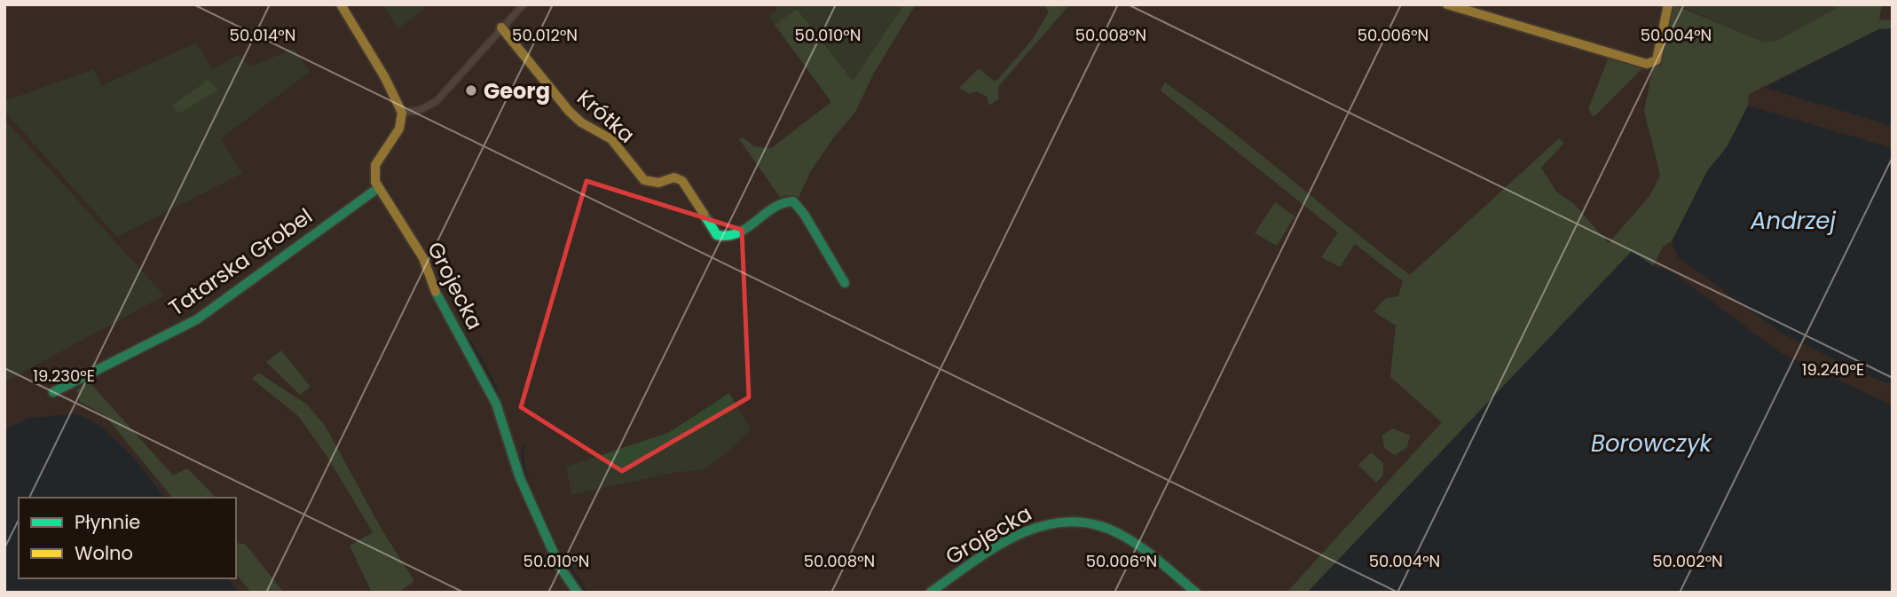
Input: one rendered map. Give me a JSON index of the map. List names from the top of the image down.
{
  "streets": {
    "street": ["Krótka", "Tatarska Grobel", "Grojecka"]
  },
  "crossings": [
    ["Tatarska Grobel", "Grojecka"]
  ],
  "water": ["Andrzej", "Borowczyk"],
  "places": ["Georg"],
  "legend": ["Płynnie", "Wolno"],
  "coordinates": [
    "50.012°N",
    "50.010°N",
    "50.008°N",
    "50.006°N",
    "50.004°N",
    "50.014°N",
    "19.240°E",
    "19.230°E",
    "50.002°N"
  ]
}
